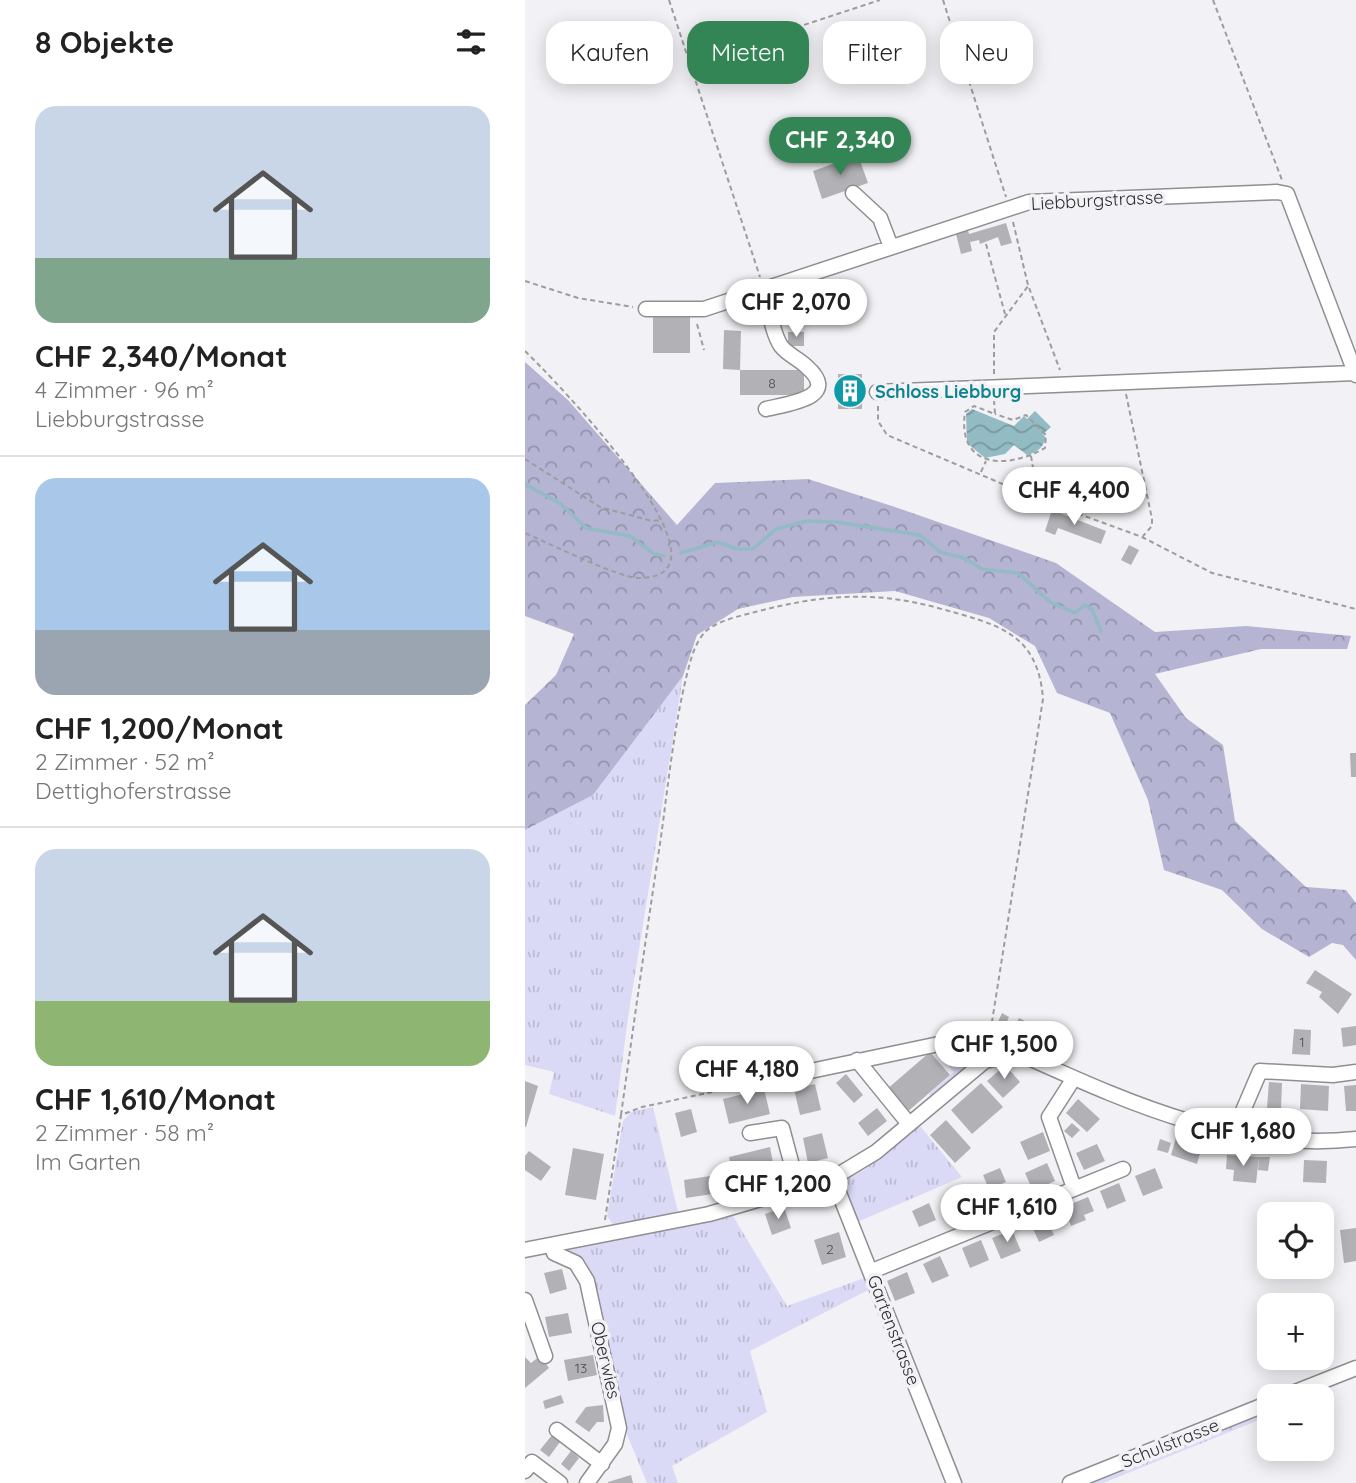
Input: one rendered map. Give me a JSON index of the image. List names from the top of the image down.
{
  "streets": {
    "street": [
      "Liebburgstrasse",
      "Gartenstrasse",
      "Oberwies",
      "Schulstrasse"
    ]
  },
  "places": {
    "building": ["Schloss Liebburg"]
  },
  "house_numbers": [
    "8",
    "1",
    "2",
    "13"
  ],
  "page": {
    "heading": "8 Objekte",
    "chip": [
      "Kaufen",
      "Mieten",
      "Filter",
      "Neu"
    ],
    "list": [
      {
        "name": "CHF 2,340/Monat",
        "note": "4 Zimmer · 96 m² · Liebburgstrasse"
      },
      {
        "name": "CHF 1,200/Monat",
        "note": "2 Zimmer · 52 m² · Dettighoferstrasse"
      },
      {
        "name": "CHF 1,610/Monat",
        "note": "2 Zimmer · 58 m² · Im Garten"
      }
    ],
    "price": [
      "CHF 2,340",
      "CHF 2,070",
      "CHF 4,400",
      "CHF 1,500",
      "CHF 4,180",
      "CHF 1,680",
      "CHF 1,200",
      "CHF 1,610"
    ],
    "map_buttons": ["+", "−"]
  }
}
